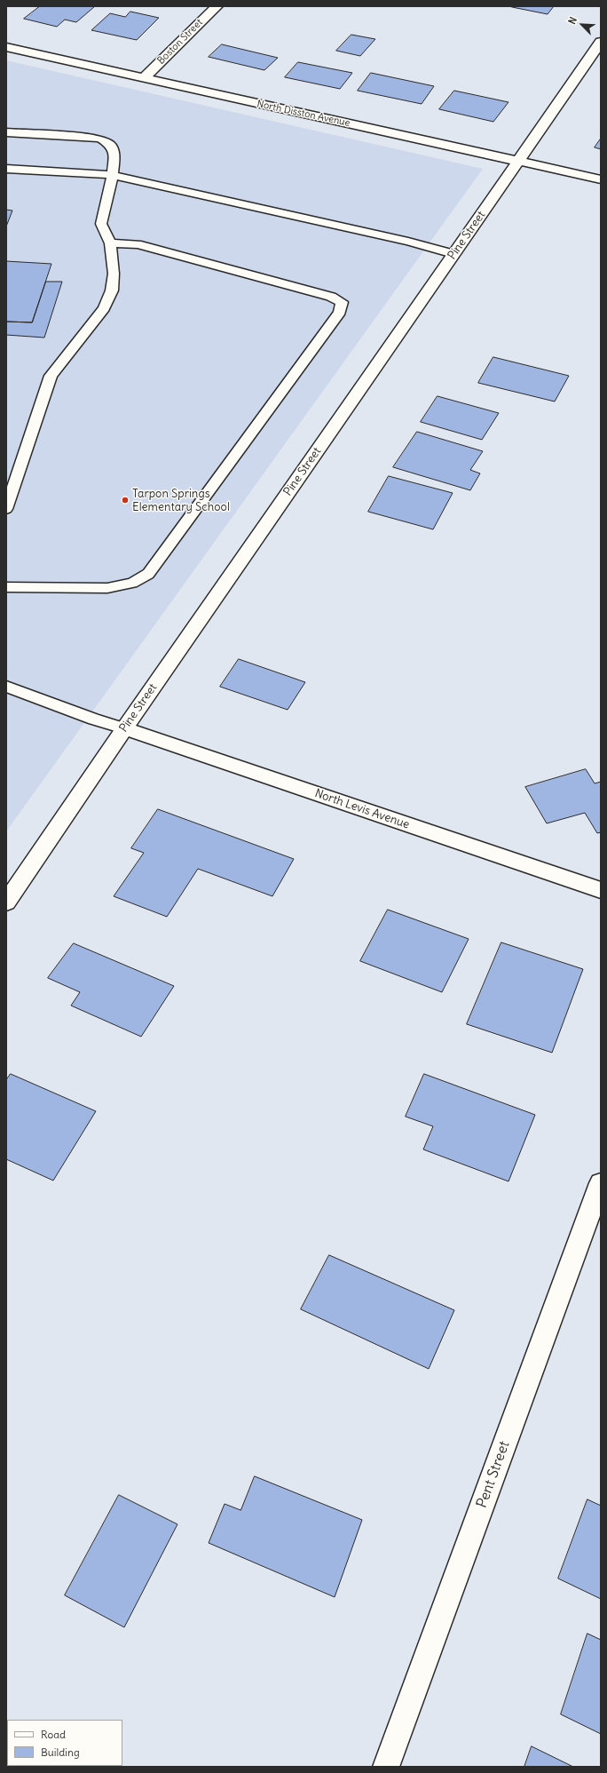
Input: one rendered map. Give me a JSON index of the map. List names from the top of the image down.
{
  "streets": {
    "street": [
      "Boston Street",
      "North Disston Avenue",
      "Pine Street",
      "North Levis Avenue",
      "Pent Street"
    ]
  },
  "crossings": [
    ["Boston Street", "North Disston Avenue"],
    ["North Disston Avenue", "Pine Street"],
    ["Pine Street", "North Levis Avenue"]
  ],
  "places": ["Tarpon Springs Elementary School"],
  "legend": ["Road", "Building"],
  "north": "top left"
}
